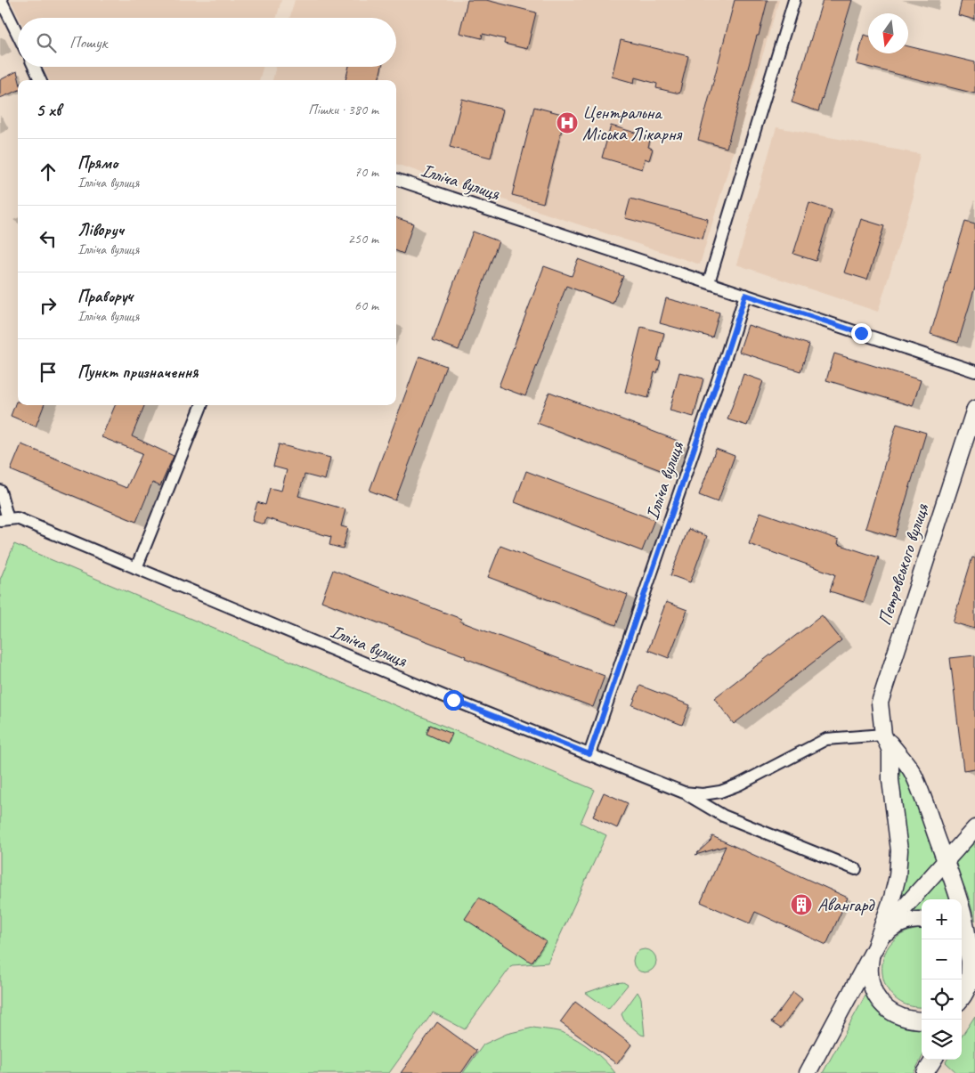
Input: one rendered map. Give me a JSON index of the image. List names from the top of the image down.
{
  "streets": {
    "main road": ["Петровського вулиця"],
    "street": ["Ілліча вулиця"]
  },
  "crossings": [
    ["Ілліча вулиця", "Петровського вулиця"]
  ],
  "places": {
    "hospital": ["Центральна Міська Лікарня"],
    "building": ["Авангард"]
  },
  "north": "bottom",
  "page": {
    "search": "Пошук",
    "heading": ["5 хв", "Пішки · 380 m"],
    "list": [
      ["Прямо", "Ілліча вулиця", "70 m"],
      ["Ліворуч", "Ілліча вулиця", "250 m"],
      ["Праворуч", "Ілліча вулиця", "60 m"],
      "Пункт призначення"
    ],
    "map_buttons": ["+", "−"]
  }
}
